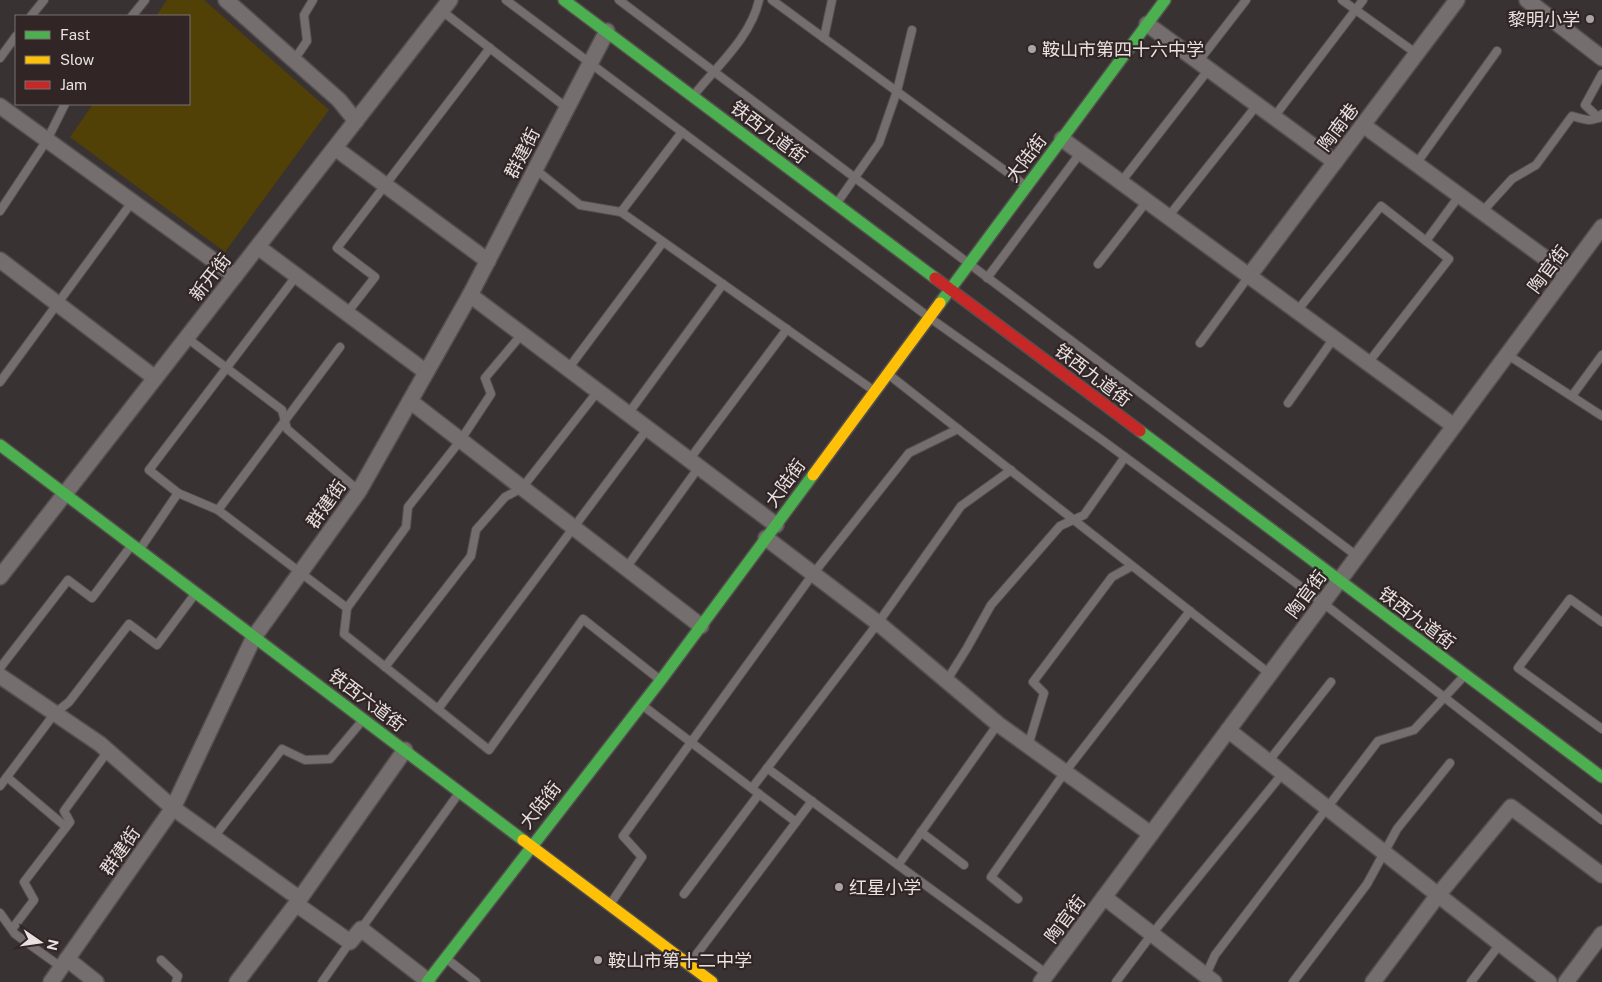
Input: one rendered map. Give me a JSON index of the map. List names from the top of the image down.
{
  "streets": {
    "main road": ["铁西九道街", "大陆街", "铁西六道街"],
    "street": [
      "陶南巷",
      "群建街",
      "陶官街",
      "新开街"
    ]
  },
  "crossings": [
    ["铁西九道街", "群建街"],
    ["铁西九道街", "大陆街"],
    ["铁西九道街", "陶官街"],
    ["群建街", "铁西六道街"],
    ["大陆街", "铁西六道街"],
    ["新开街", "铁西六道街"]
  ],
  "places": [
    "黎明小学",
    "鞍山市第四十六中学",
    "红星小学",
    "鞍山市第十二中学"
  ],
  "legend": ["Fast", "Slow", "Jam"],
  "north": "right"
}
